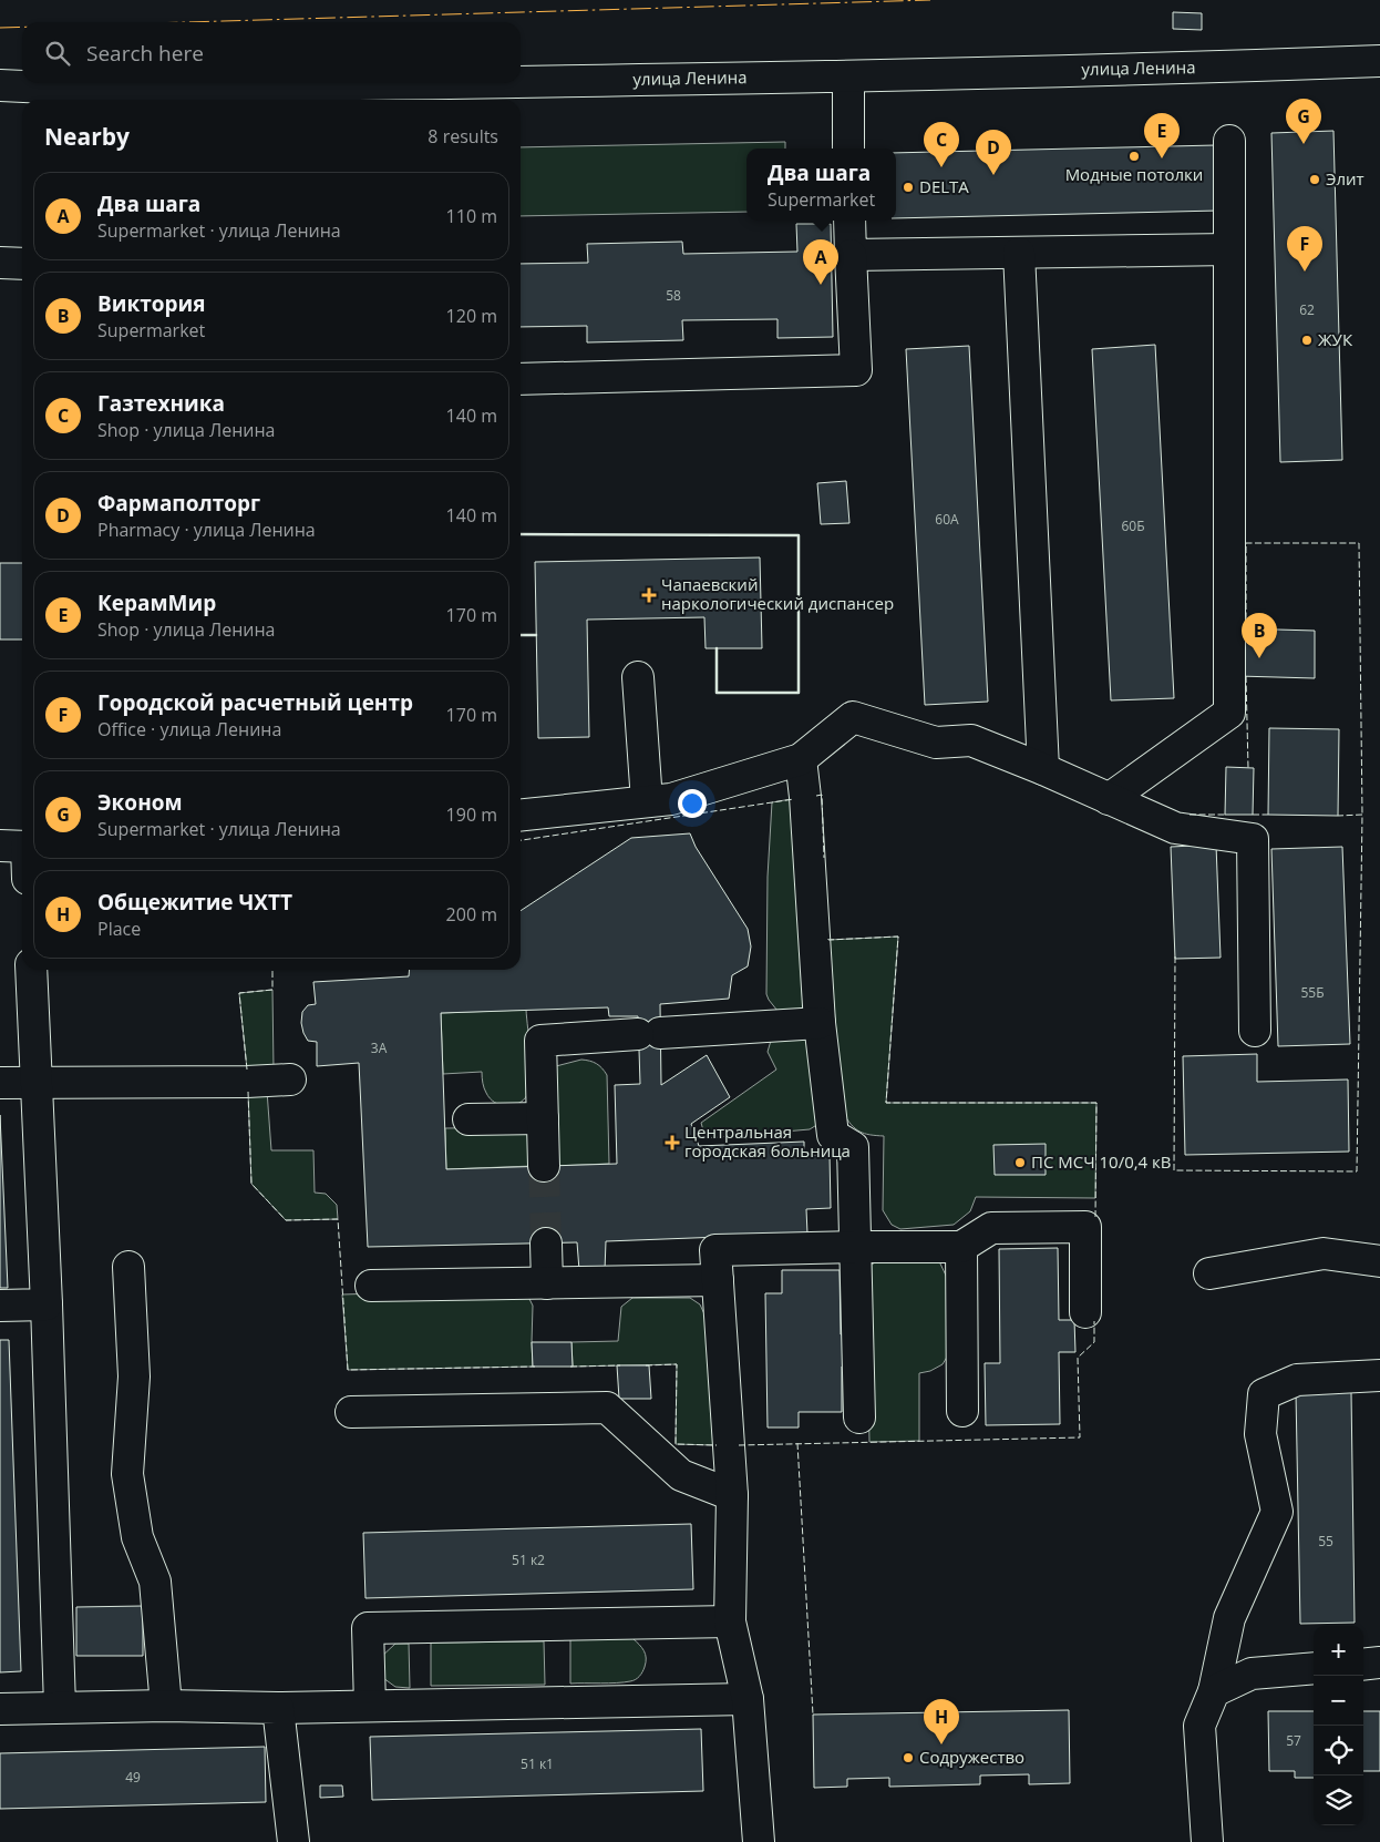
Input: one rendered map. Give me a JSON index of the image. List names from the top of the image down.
{
  "streets": {
    "street": ["улица Ленина"]
  },
  "places": {
    "other": [
      "Модные потолки",
      "Элит",
      "DELTA",
      "ЖУК",
      "ПС МСЧ 10/0,4 кВ",
      "Содружество"
    ],
    "health": ["Чапаевский наркологический диспансер", "Центральная городская больница"]
  },
  "house_numbers": [
    "58",
    "62",
    "60А",
    "60Б",
    "55Б",
    "3А",
    "55",
    "51 к2",
    "57",
    "51 к1",
    "49"
  ],
  "page": {
    "search": "Search here",
    "pins": [
      "G",
      "E",
      "C",
      "D",
      "F",
      "A",
      "B",
      "H"
    ],
    "heading": ["Nearby", "8 results"],
    "popup": ["Два шага", "Supermarket"],
    "list": [
      {
        "mark": "A",
        "name": "Два шага",
        "note": "Supermarket · улица Ленина",
        "value": "110 m"
      },
      {
        "mark": "B",
        "name": "Виктория",
        "note": "Supermarket",
        "value": "120 m"
      },
      {
        "mark": "C",
        "name": "Газтехника",
        "note": "Shop · улица Ленина",
        "value": "140 m"
      },
      {
        "mark": "D",
        "name": "Фармаполторг",
        "note": "Pharmacy · улица Ленина",
        "value": "140 m"
      },
      {
        "mark": "E",
        "name": "КерамМир",
        "note": "Shop · улица Ленина",
        "value": "170 m"
      },
      {
        "mark": "F",
        "name": "Городской расчетный центр",
        "note": "Office · улица Ленина",
        "value": "170 m"
      },
      {
        "mark": "G",
        "name": "Эконом",
        "note": "Supermarket · улица Ленина",
        "value": "190 m"
      },
      {
        "mark": "H",
        "name": "Общежитие ЧХТТ",
        "note": "Place",
        "value": "200 m"
      }
    ],
    "map_buttons": ["+", "−"]
  }
}
